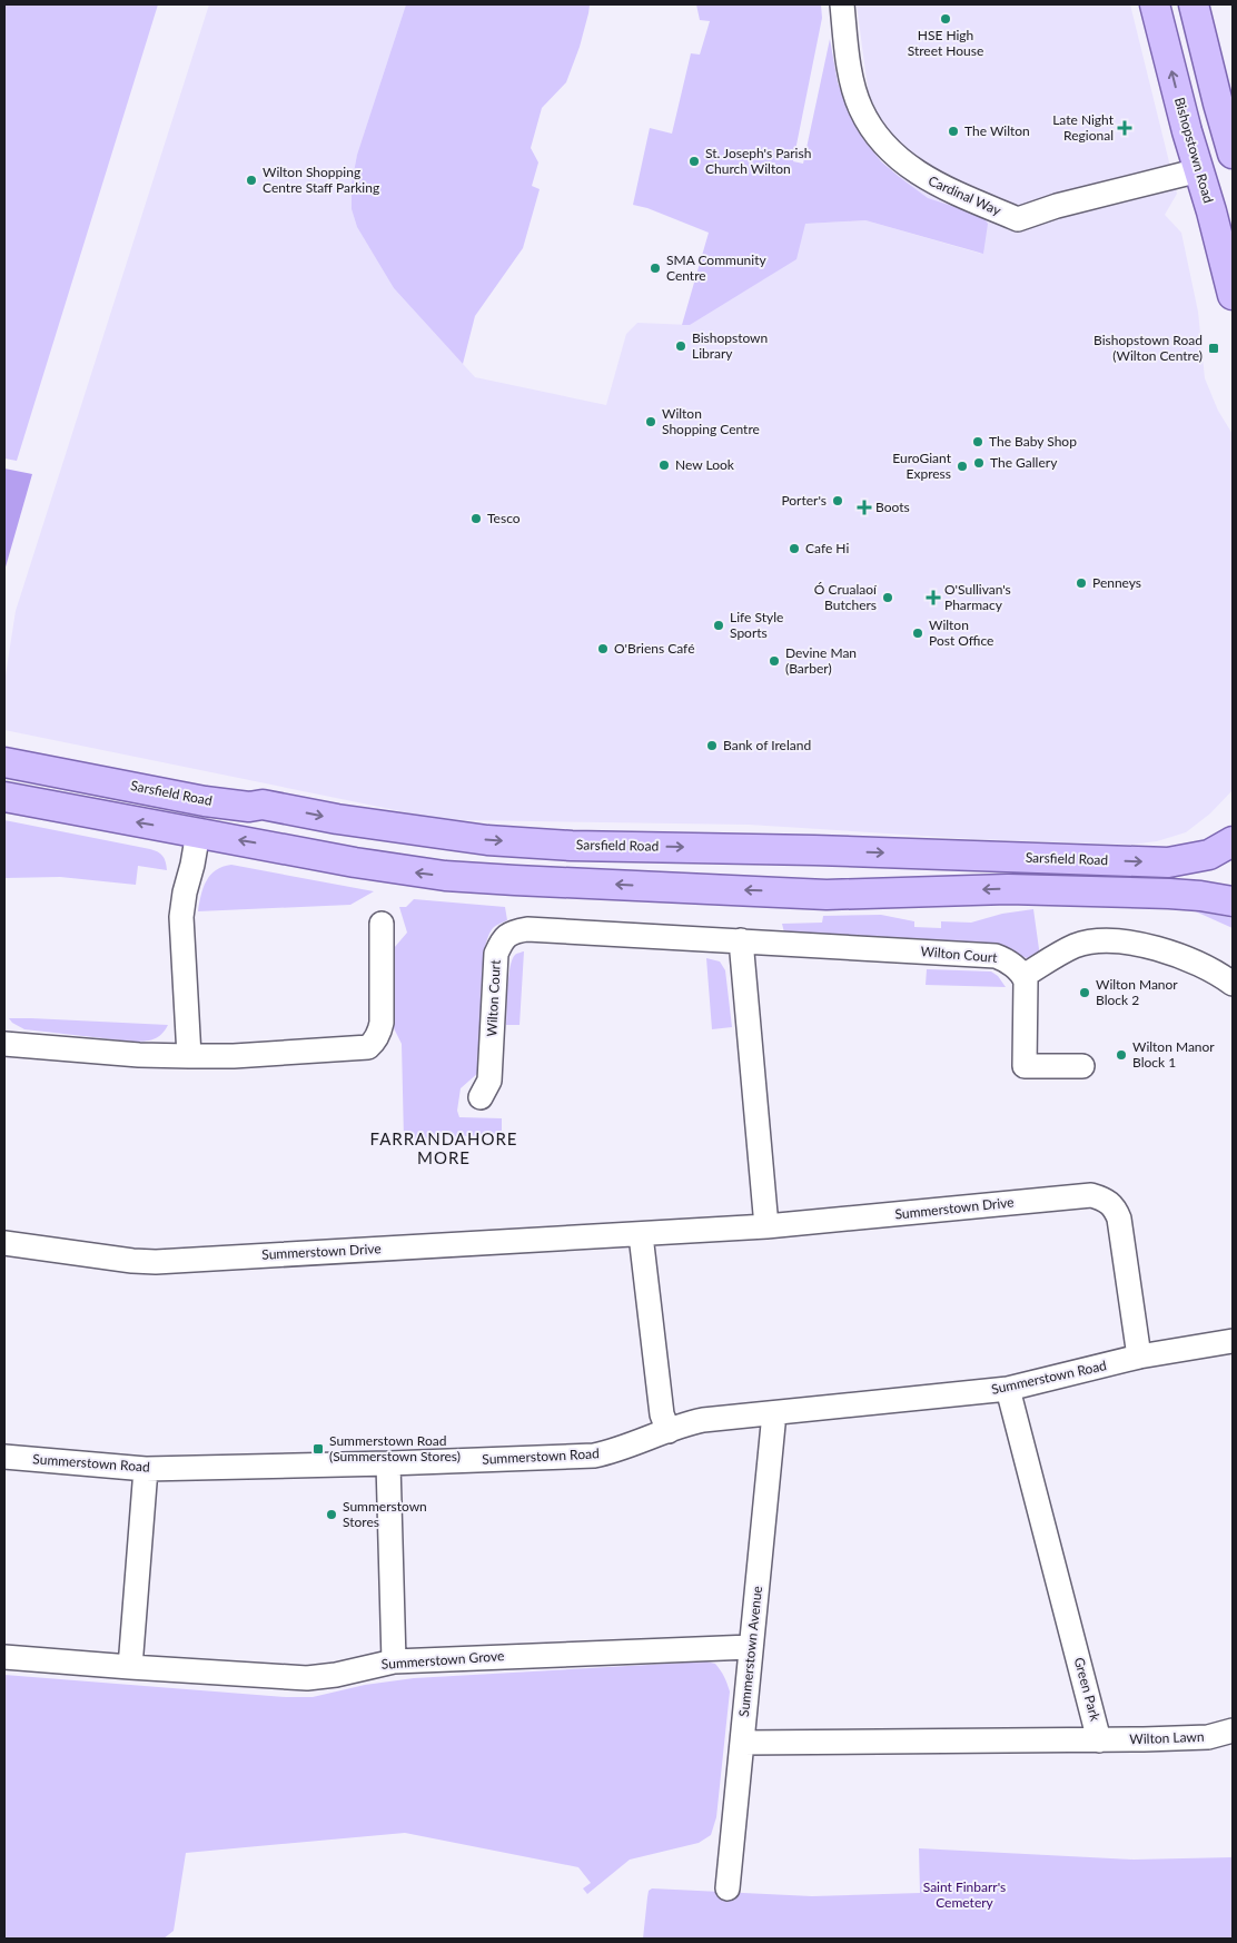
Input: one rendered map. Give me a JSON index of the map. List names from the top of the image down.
{
  "streets": {
    "main road": ["Bishopstown Road", "Sarsfield Road"],
    "street": [
      "Cardinal Way",
      "Wilton Court",
      "Summerstown Drive",
      "Summerstown Road",
      "Summerstown Avenue",
      "Summerstown Grove",
      "Green Park",
      "Wilton Lawn"
    ]
  },
  "crossings": [
    ["Bishopstown Road", "Cardinal Way"],
    ["Summerstown Drive", "Summerstown Road"],
    ["Summerstown Road", "Summerstown Avenue"],
    ["Summerstown Road", "Green Park"],
    ["Summerstown Avenue", "Summerstown Grove"],
    ["Summerstown Avenue", "Green Park"],
    ["Green Park", "Wilton Lawn"]
  ],
  "districts": ["FARRANDAHORE MORE"],
  "parks": ["Saint Finbarr's Cemetery"],
  "places": {
    "other": [
      "HSE High Street House",
      "The Wilton",
      "St. Joseph's Parish Church Wilton",
      "Wilton Shopping Centre Staff Parking",
      "SMA Community Centre",
      "Bishopstown Library",
      "Wilton Shopping Centre",
      "The Baby Shop",
      "The Gallery",
      "New Look",
      "EuroGiant Express",
      "Porter's",
      "Tesco",
      "Cafe Hi",
      "Penneys",
      "Ó Crualaoí Butchers",
      "Life Style Sports",
      "Wilton Post Office",
      "O'Briens Café",
      "Devine Man (Barber)",
      "Bank of Ireland",
      "Wilton Manor Block 2",
      "Wilton Manor Block 1",
      "Summerstown Stores"
    ],
    "health": ["Late Night Regional", "Boots", "O'Sullivan's Pharmacy"],
    "transit": ["Bishopstown Road (Wilton Centre)", "Summerstown Road (Summerstown Stores)"]
  }
}
